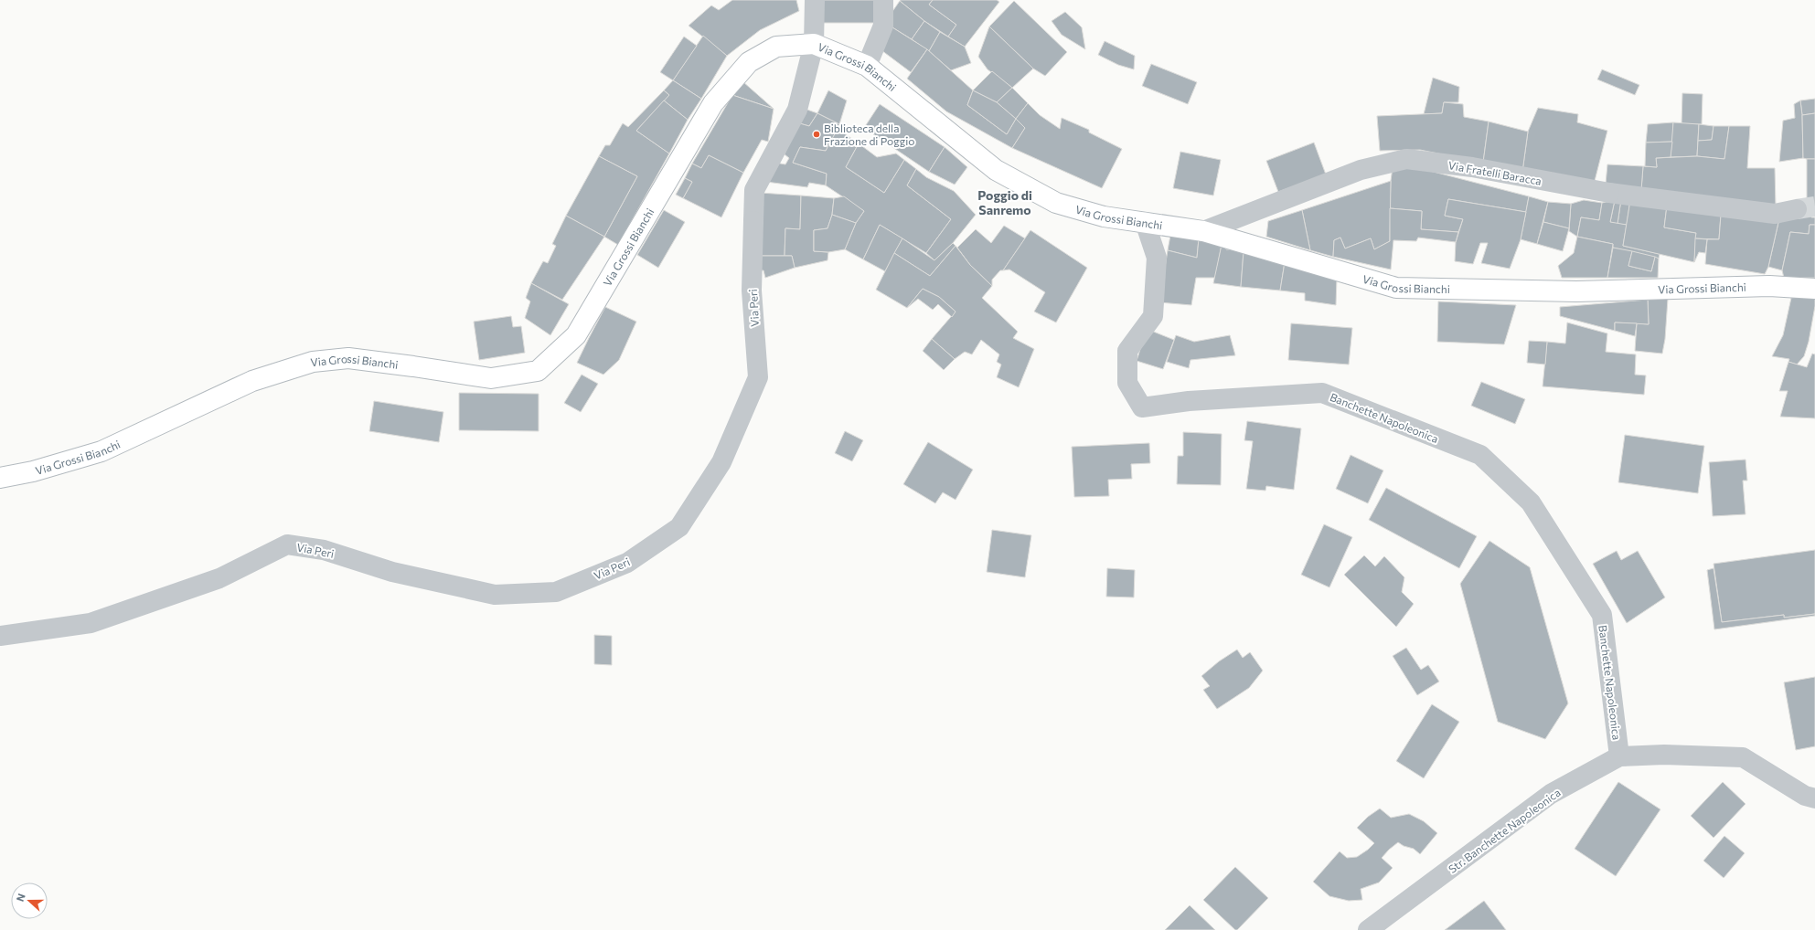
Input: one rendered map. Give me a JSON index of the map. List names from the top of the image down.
{
  "streets": {
    "main road": ["Via Grossi Bianchi"],
    "street": [
      "Via Fratelli Baracca",
      "Via Peri",
      "Banchette Napoleonica",
      "Str. Banchette Napoleonica"
    ]
  },
  "crossings": [
    ["Via Grossi Bianchi", "Via Fratelli Baracca"],
    ["Via Grossi Bianchi", "Via Peri"],
    ["Via Grossi Bianchi", "Banchette Napoleonica"],
    ["Banchette Napoleonica", "Str. Banchette Napoleonica"]
  ],
  "districts": ["Poggio di Sanremo"],
  "places": ["Biblioteca della Frazione di Poggio"],
  "north": "left"
}
